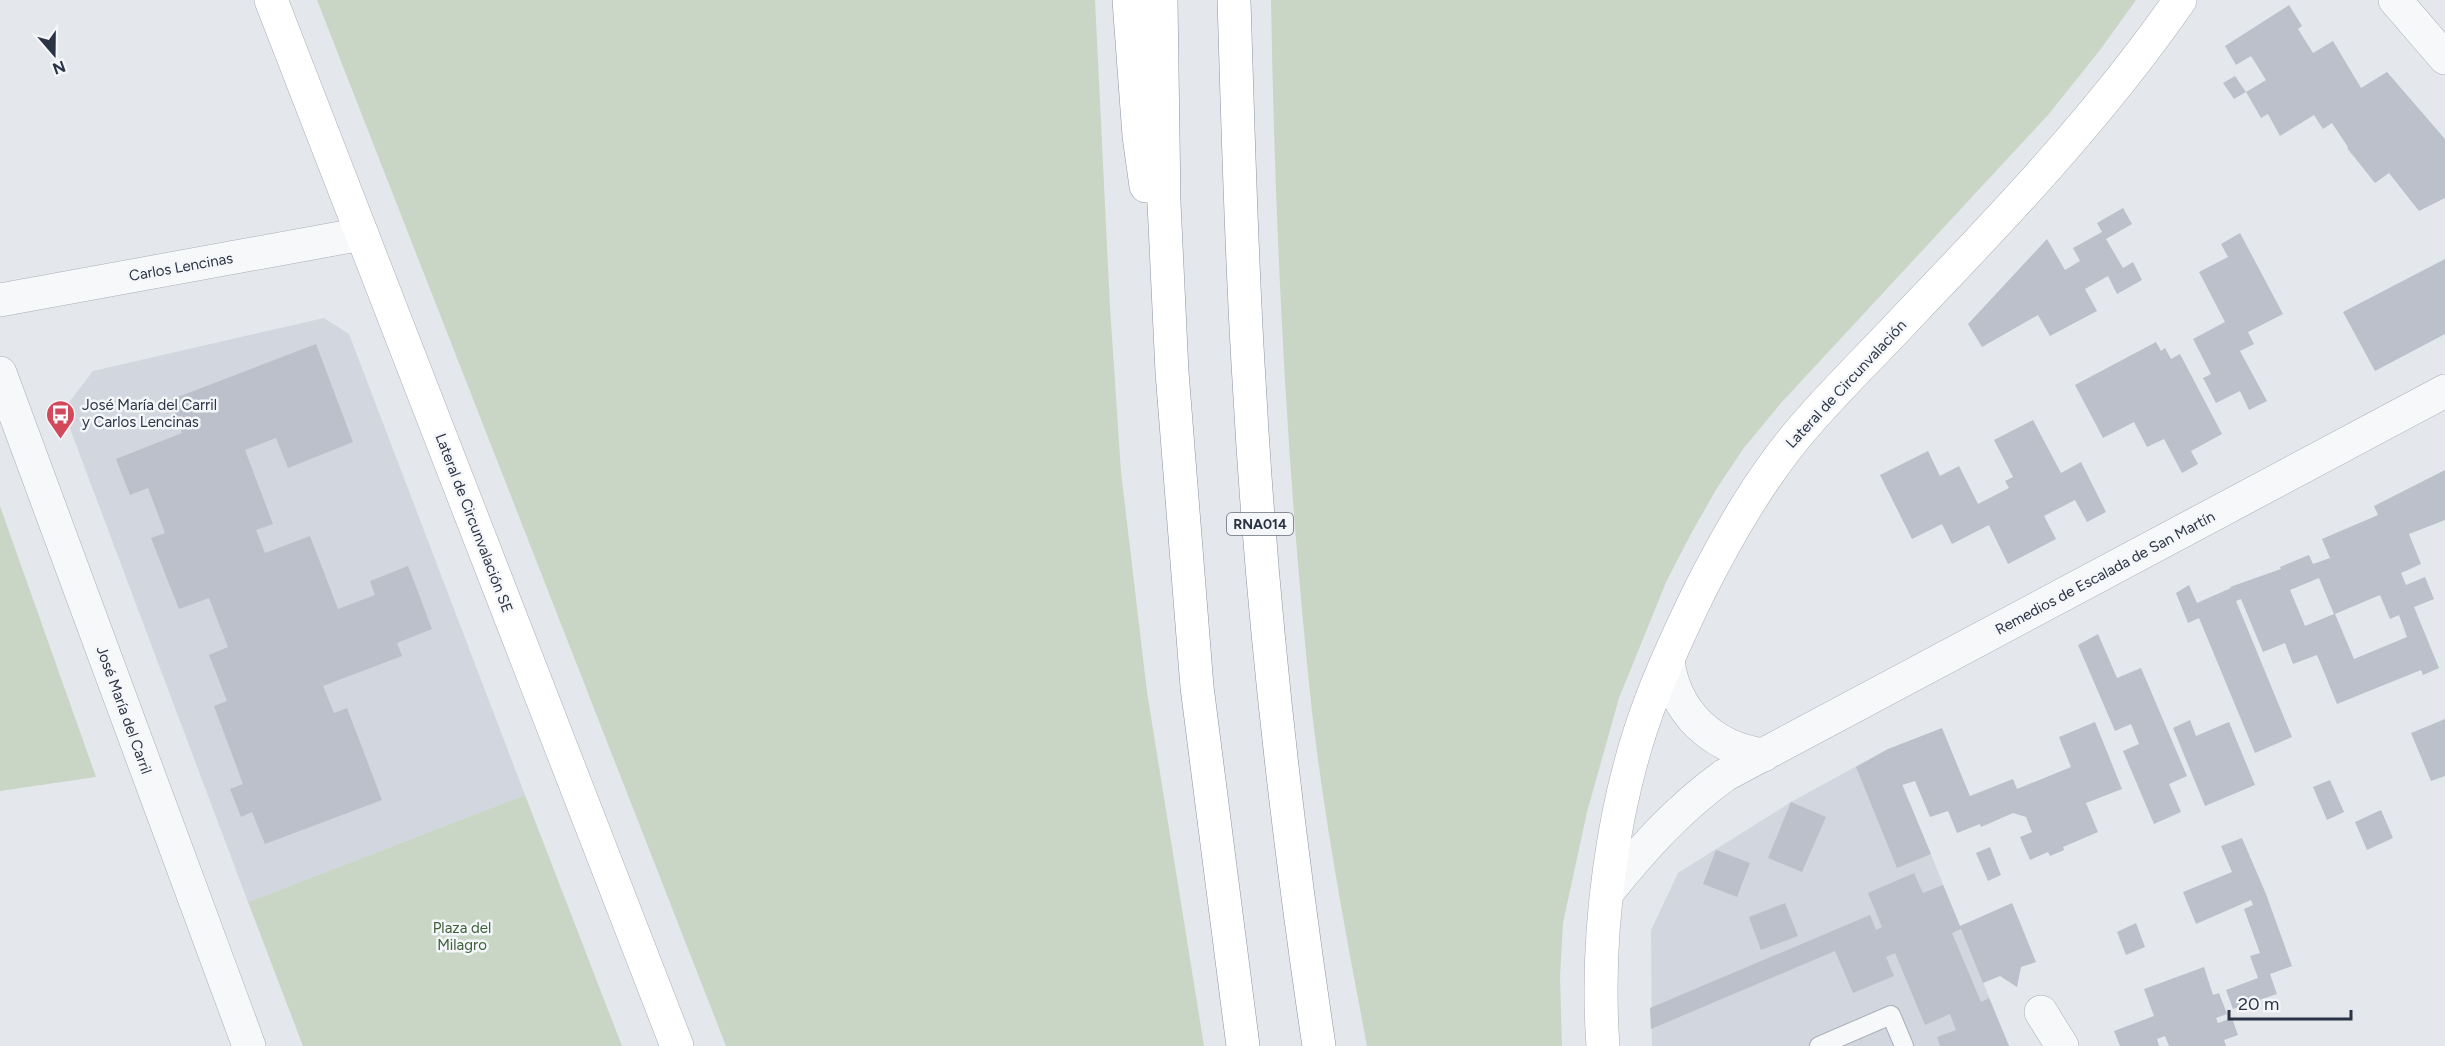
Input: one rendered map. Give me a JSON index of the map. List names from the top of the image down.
{
  "streets": {
    "main road": ["Lateral de Circunvalación", "Lateral de Circunvalación SE", "RNA014"],
    "street": ["Carlos Lencinas", "Remedios de Escalada de San Martín", "José María del Carril"]
  },
  "crossings": [
    ["Carlos Lencinas", "Lateral de Circunvalación SE"],
    ["Lateral de Circunvalación", "Remedios de Escalada de San Martín"]
  ],
  "parks": ["Plaza del Milagro"],
  "places": {
    "bus stop": ["José María del Carril y Carlos Lencinas"]
  },
  "scale_bar": "20 m",
  "north": "bottom"
}
